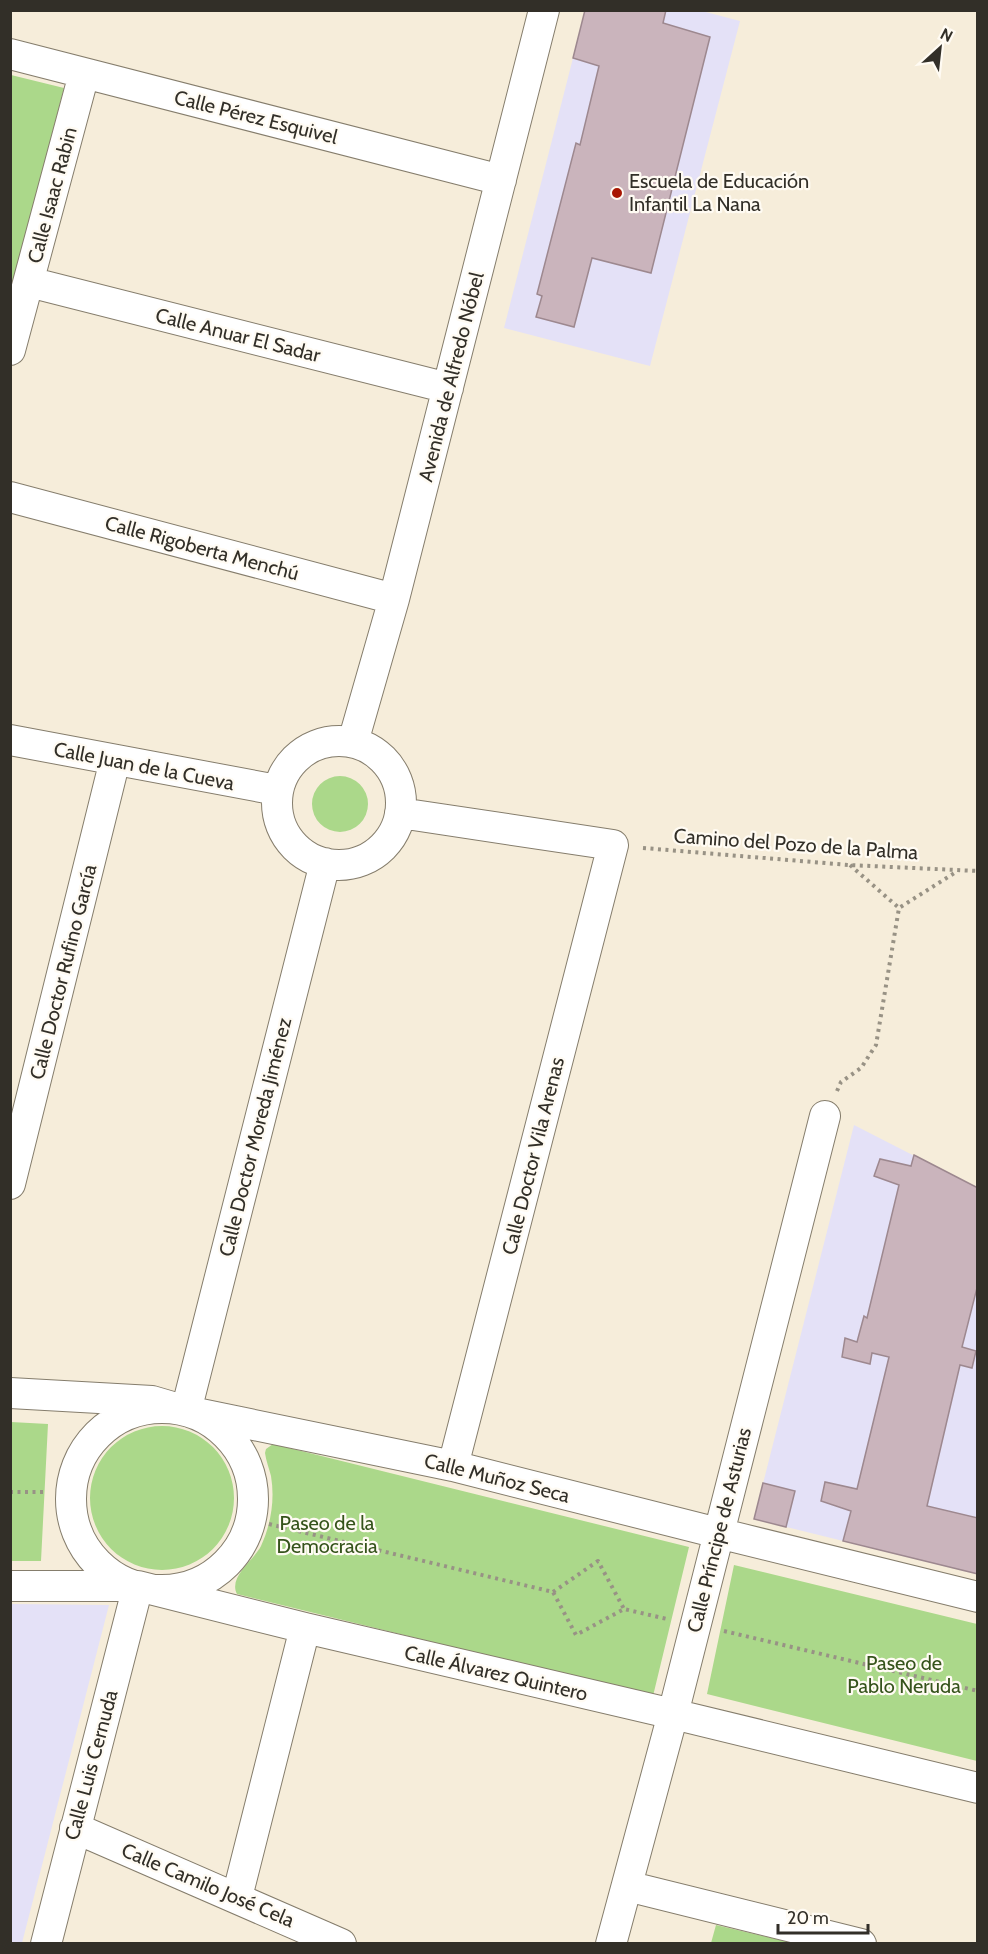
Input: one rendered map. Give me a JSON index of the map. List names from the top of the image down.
{
  "streets": {
    "street": [
      "Calle Pérez Esquivel",
      "Calle Isaac Rabin",
      "Calle Anuar El Sadar",
      "Avenida de Alfredo Nóbel",
      "Calle Rigoberta Menchú",
      "Calle Juan de la Cueva",
      "Calle Doctor Rufino García",
      "Calle Doctor Moreda Jiménez",
      "Calle Doctor Vila Arenas",
      "Calle Muñoz Seca",
      "Calle Príncipe de Asturias",
      "Calle Álvarez Quintero",
      "Calle Luis Cernuda",
      "Calle Camilo José Cela"
    ],
    "path": ["Camino del Pozo de la Palma"]
  },
  "crossings": [
    ["Calle Pérez Esquivel", "Calle Isaac Rabin"],
    ["Calle Pérez Esquivel", "Avenida de Alfredo Nóbel"],
    ["Calle Isaac Rabin", "Calle Anuar El Sadar"],
    ["Calle Anuar El Sadar", "Avenida de Alfredo Nóbel"],
    ["Avenida de Alfredo Nóbel", "Calle Rigoberta Menchú"],
    ["Avenida de Alfredo Nóbel", "Calle Juan de la Cueva"],
    ["Avenida de Alfredo Nóbel", "Calle Doctor Moreda Jiménez"],
    ["Calle Juan de la Cueva", "Calle Doctor Rufino García"],
    ["Calle Juan de la Cueva", "Calle Doctor Moreda Jiménez"],
    ["Camino del Pozo de la Palma", "Calle Doctor Vila Arenas"],
    ["Calle Doctor Moreda Jiménez", "Calle Muñoz Seca"],
    ["Calle Doctor Moreda Jiménez", "Calle Álvarez Quintero"],
    ["Calle Doctor Moreda Jiménez", "Calle Luis Cernuda"],
    ["Calle Doctor Vila Arenas", "Calle Muñoz Seca"],
    ["Calle Muñoz Seca", "Calle Príncipe de Asturias"],
    ["Calle Muñoz Seca", "Calle Álvarez Quintero"],
    ["Calle Muñoz Seca", "Calle Luis Cernuda"],
    ["Calle Príncipe de Asturias", "Calle Álvarez Quintero"],
    ["Calle Álvarez Quintero", "Calle Luis Cernuda"],
    ["Calle Luis Cernuda", "Calle Camilo José Cela"]
  ],
  "parks": ["Paseo de la Democracia", "Paseo de Pablo Neruda"],
  "places": ["Escuela de Educación Infantil La Nana"],
  "scale_bar": "20 m",
  "north": "top right"
}
